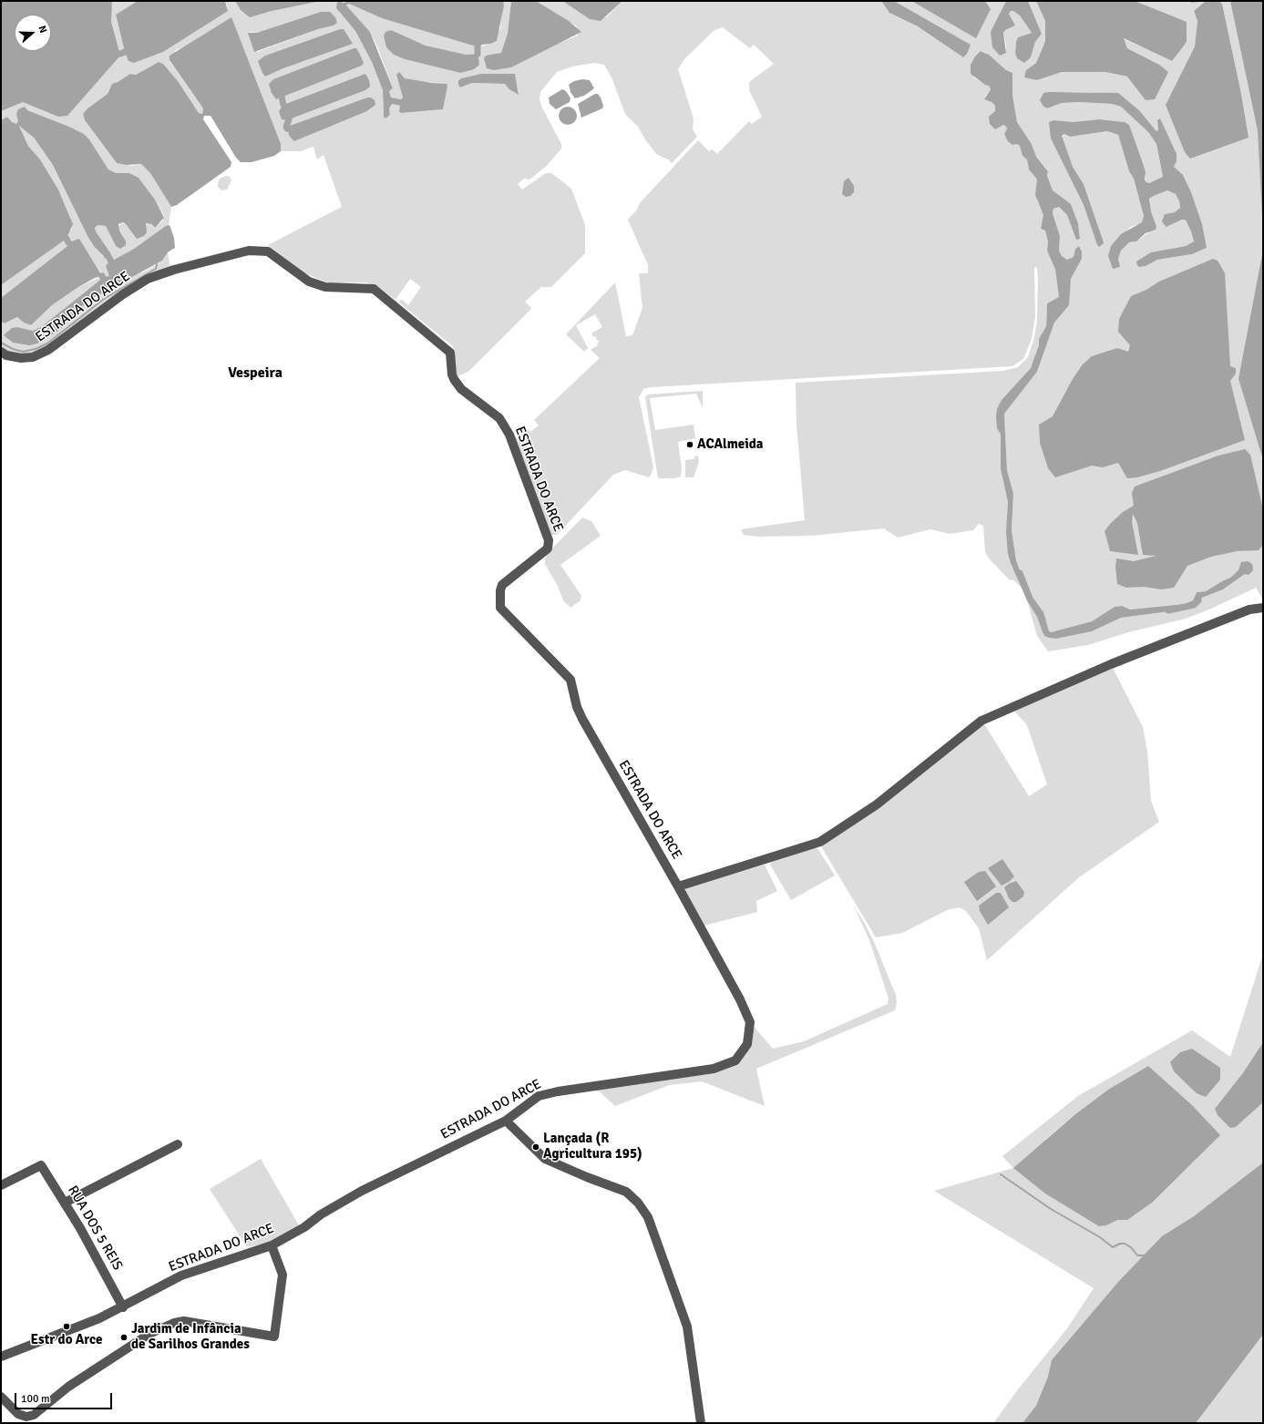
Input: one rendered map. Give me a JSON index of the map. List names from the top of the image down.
{
  "streets": {
    "street": ["ESTRADA DO ARCE", "RUA DOS 5 REIS"]
  },
  "crossings": [
    ["ESTRADA DO ARCE", "RUA DOS 5 REIS"]
  ],
  "districts": ["Vespeira"],
  "places": [
    "ACAlmeida",
    "Lançada (R Agricultura 195)",
    "Estr do Arce",
    "Jardim de Infância de Sarilhos Grandes"
  ],
  "scale_bar": "100 m",
  "north": "right"
}
